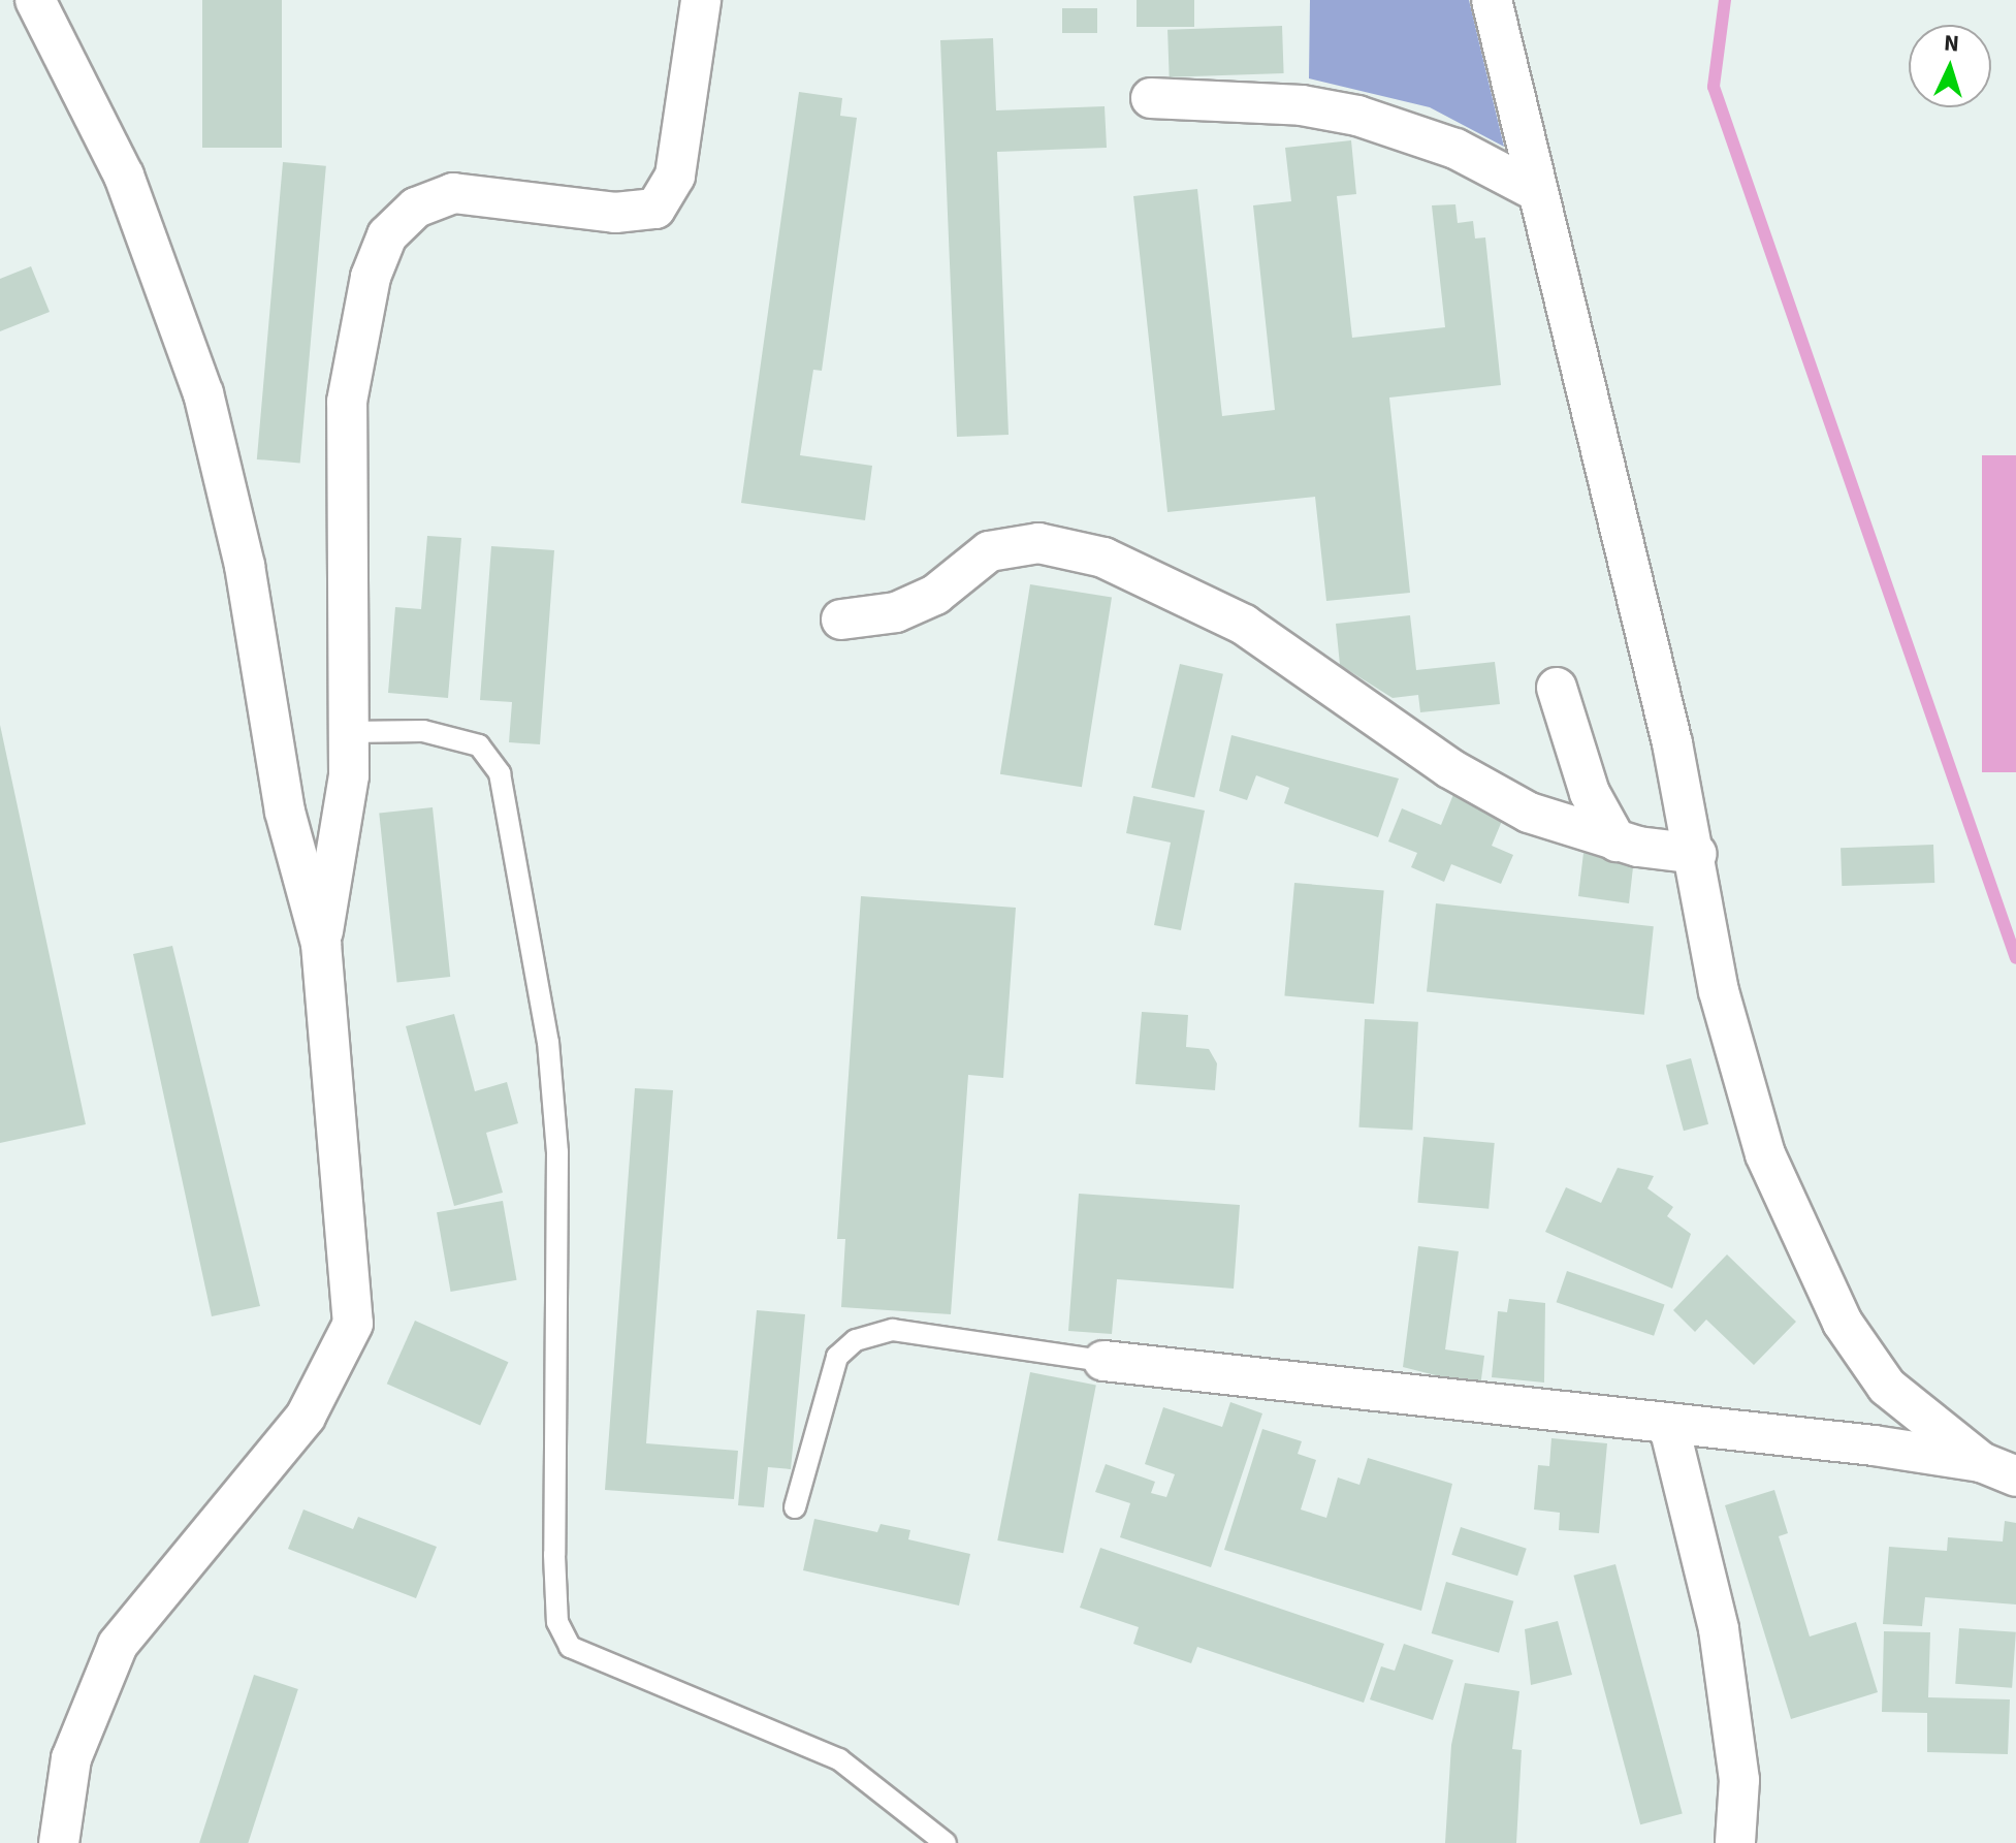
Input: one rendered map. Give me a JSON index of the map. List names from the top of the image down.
{
  "north": "top"
}
